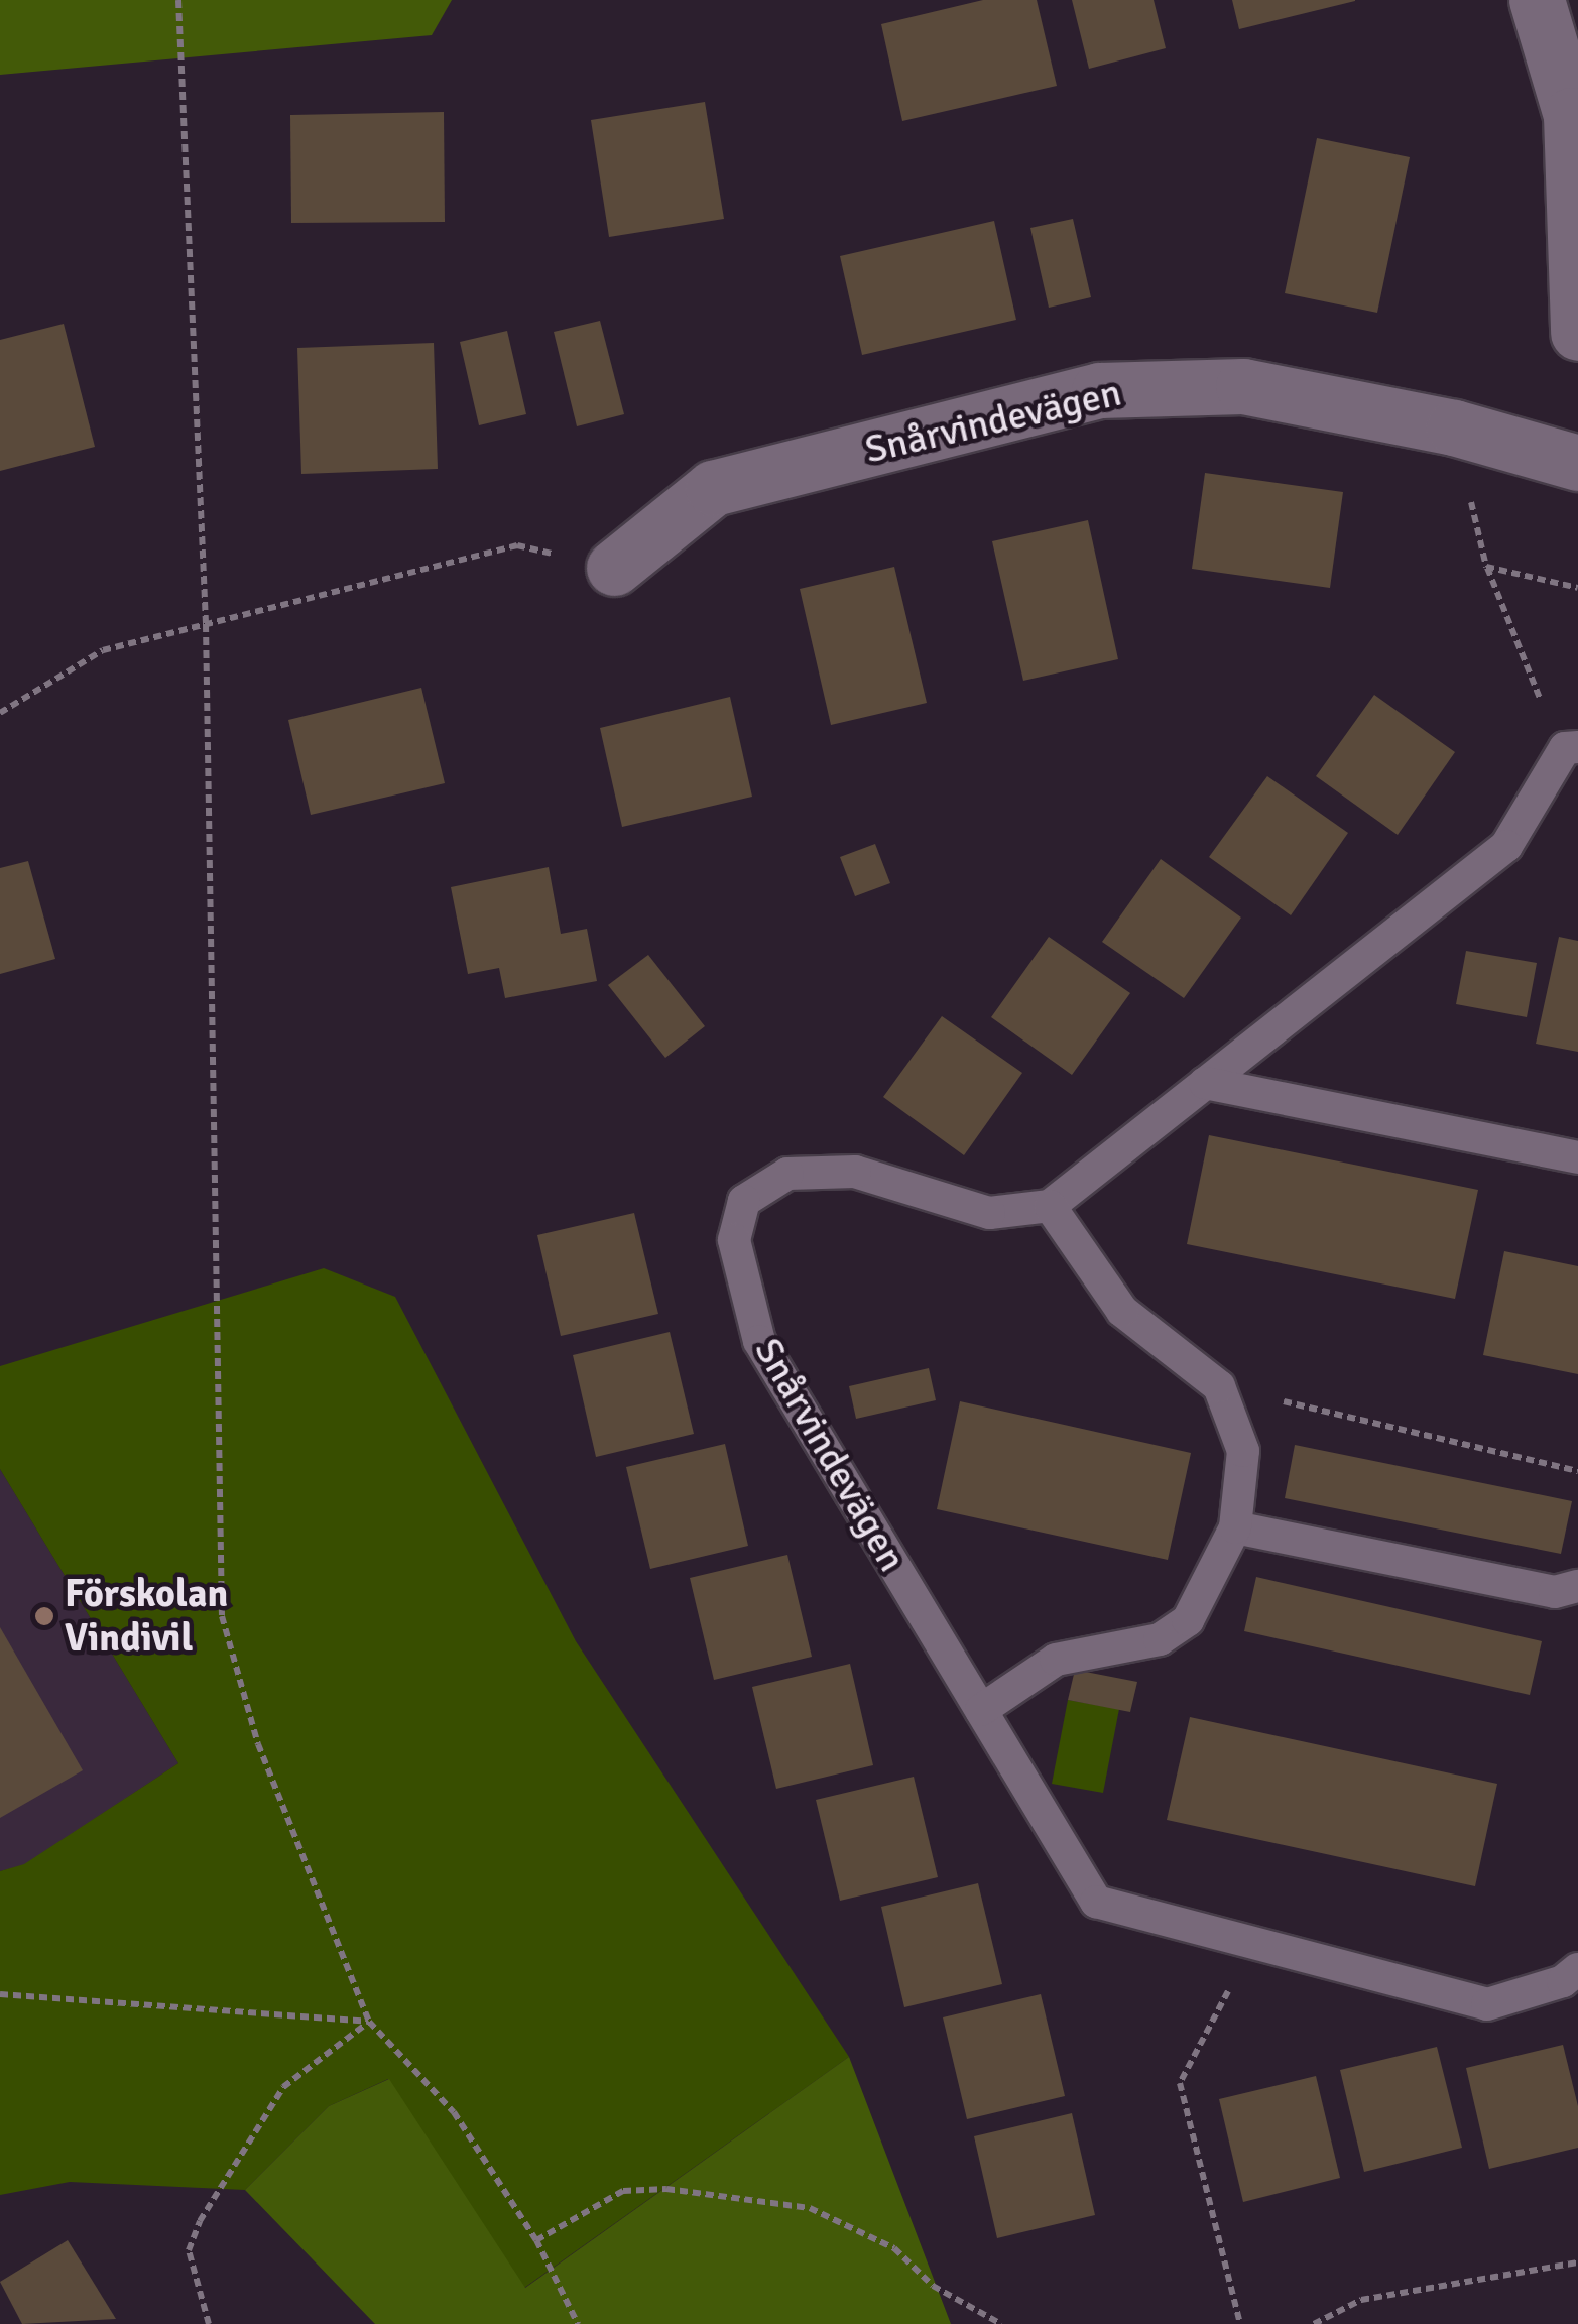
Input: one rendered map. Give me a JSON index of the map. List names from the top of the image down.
{
  "streets": {
    "street": ["Snårvindevägen"]
  },
  "places": ["Förskolan Vindivil"]
}
